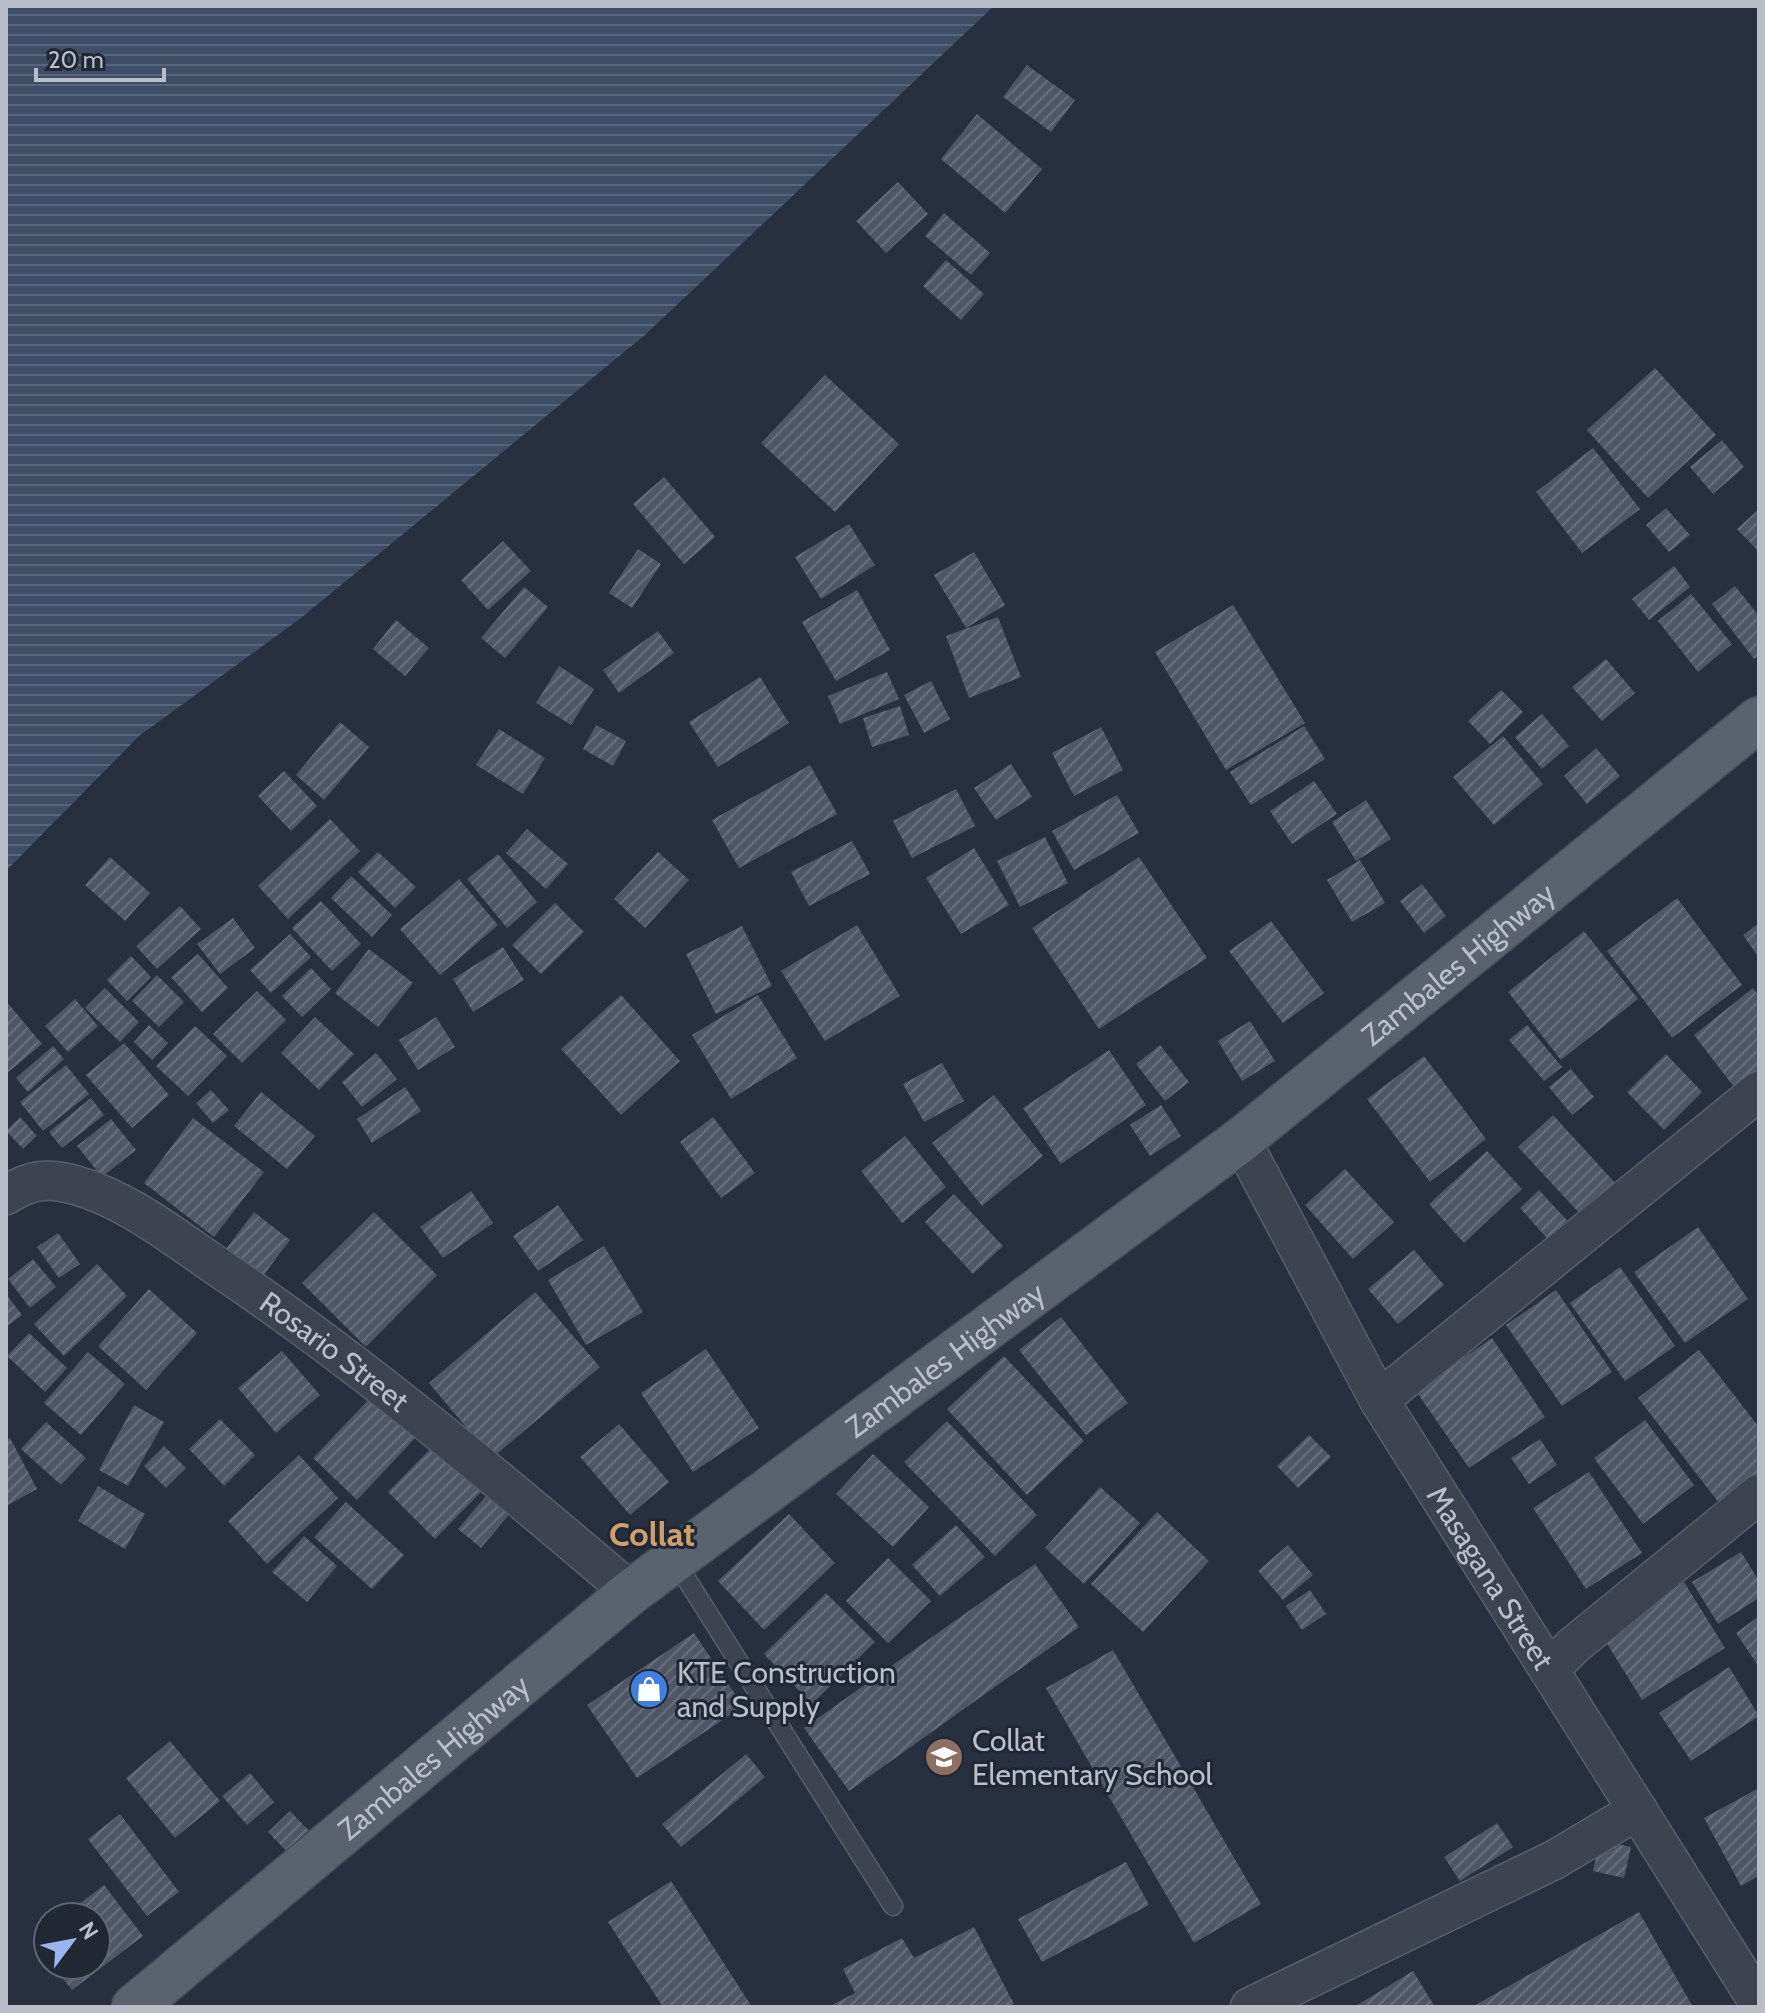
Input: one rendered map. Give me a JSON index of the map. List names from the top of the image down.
{
  "streets": {
    "main road": ["Zambales Highway"],
    "street": ["Rosario Street", "Masagana Street"]
  },
  "crossings": [
    ["Zambales Highway", "Rosario Street"],
    ["Zambales Highway", "Masagana Street"]
  ],
  "districts": ["Collat"],
  "places": {
    "shop": ["KTE Construction and Supply"],
    "school or university": ["Collat Elementary School"]
  },
  "scale_bar": "20 m",
  "north": "top right"
}
